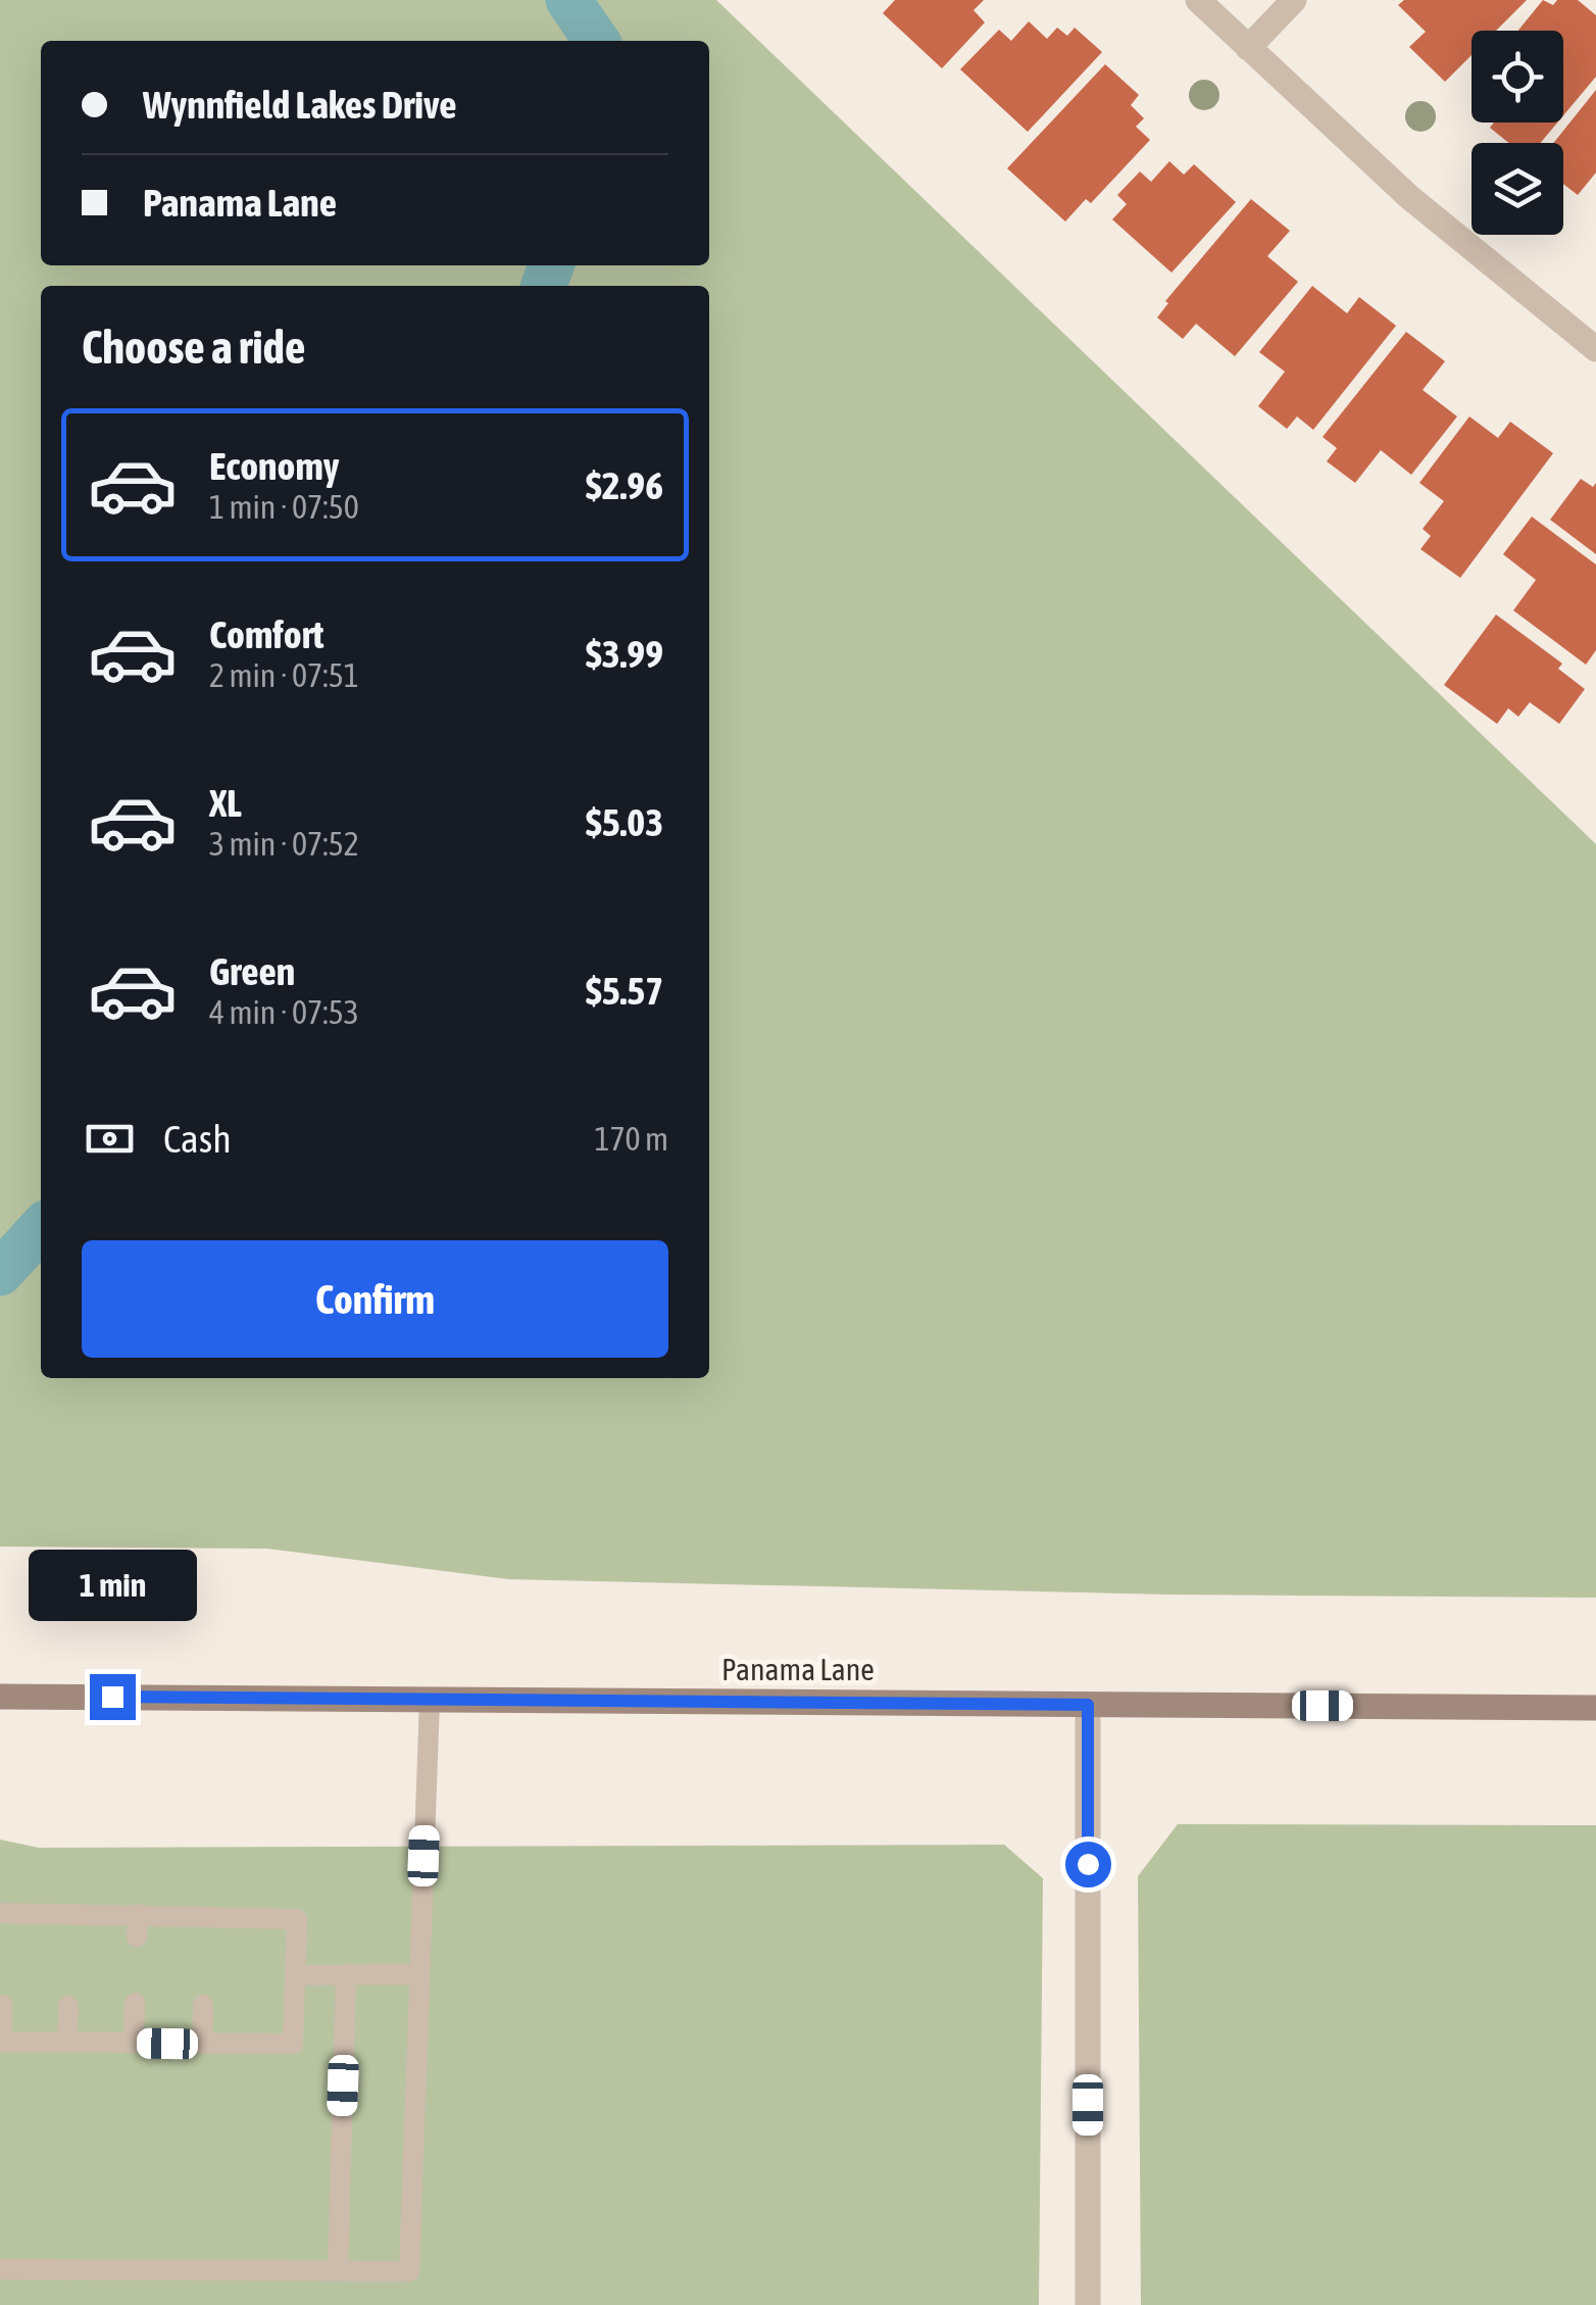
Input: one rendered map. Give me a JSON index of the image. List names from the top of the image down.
{
  "streets": {
    "main road": ["Panama Lane"]
  },
  "page": {
    "banner": ["Wynnfield Lakes Drive", "Panama Lane"],
    "heading": "Choose a ride",
    "list": [
      {
        "name": "Economy",
        "note": "1 min · 07:50",
        "value": "$2.96"
      },
      {
        "name": "Comfort",
        "note": "2 min · 07:51",
        "value": "$3.99"
      },
      {
        "name": "XL",
        "note": "3 min · 07:52",
        "value": "$5.03"
      },
      {
        "name": "Green",
        "note": "4 min · 07:53",
        "value": "$5.57"
      }
    ],
    "pay": ["Cash", "170 m"],
    "buttons": "Confirm",
    "bubble": "1 min"
  }
}
